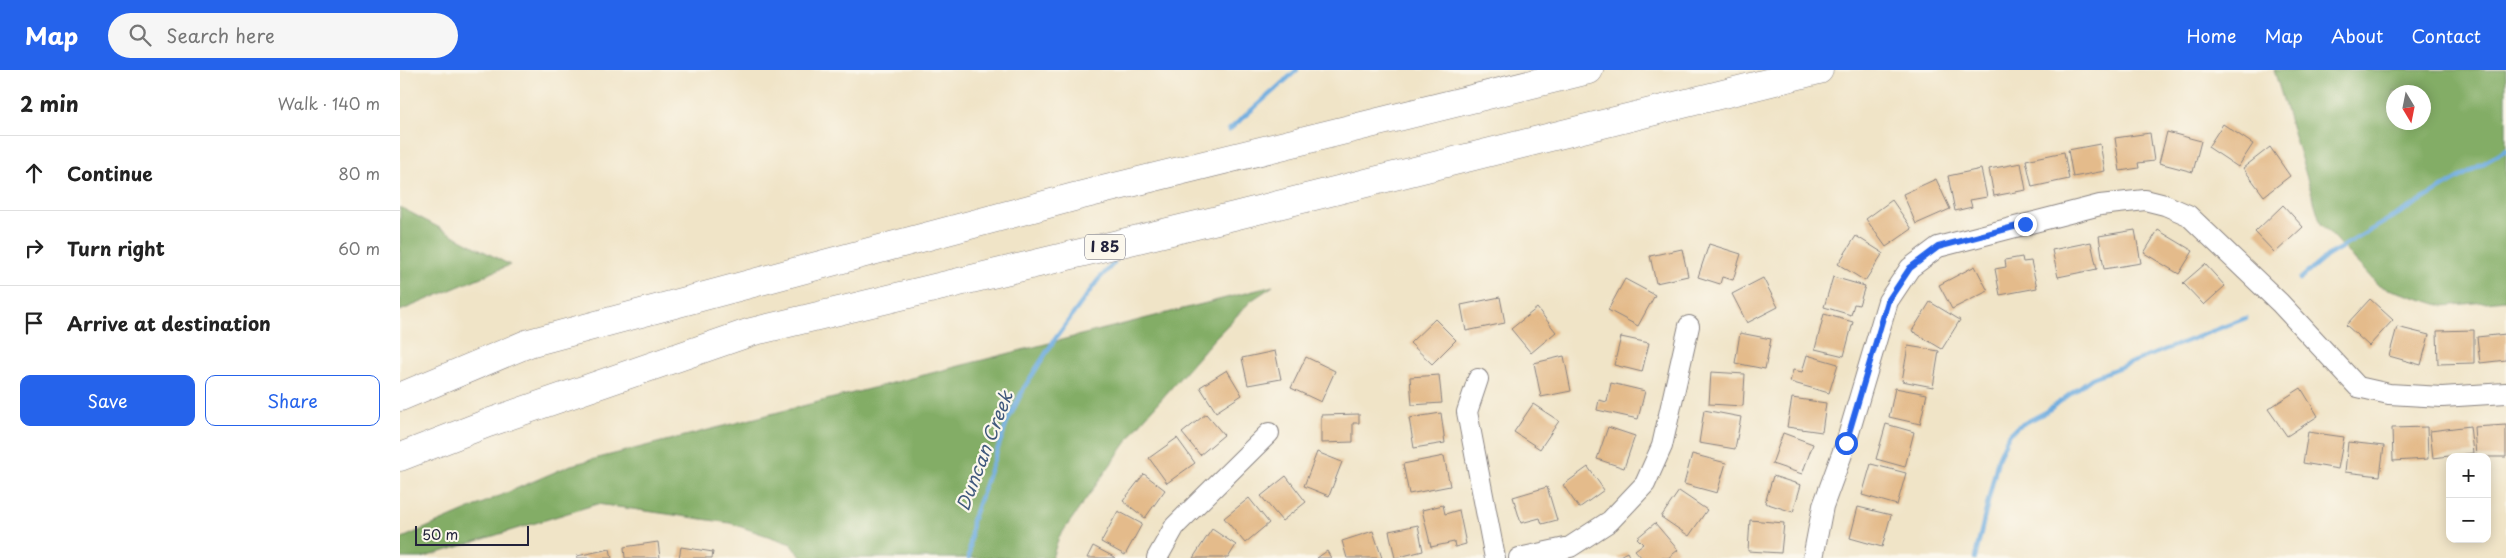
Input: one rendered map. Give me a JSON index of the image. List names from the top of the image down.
{
  "streets": {
    "highway": ["I 85"]
  },
  "water": ["Duncan Creek"],
  "scale_bar": "50 m",
  "north": "bottom",
  "page": {
    "header": "Map",
    "search": "Search here",
    "nav": [
      "Home",
      "Map",
      "About",
      "Contact"
    ],
    "heading": ["2 min", "Walk · 140 m"],
    "list": [
      ["Continue", "80 m"],
      ["Turn right", "60 m"],
      "Arrive at destination"
    ],
    "buttons": ["Save", "Share"],
    "map_buttons": ["+", "−"],
    "scale": "50 m"
  }
}
